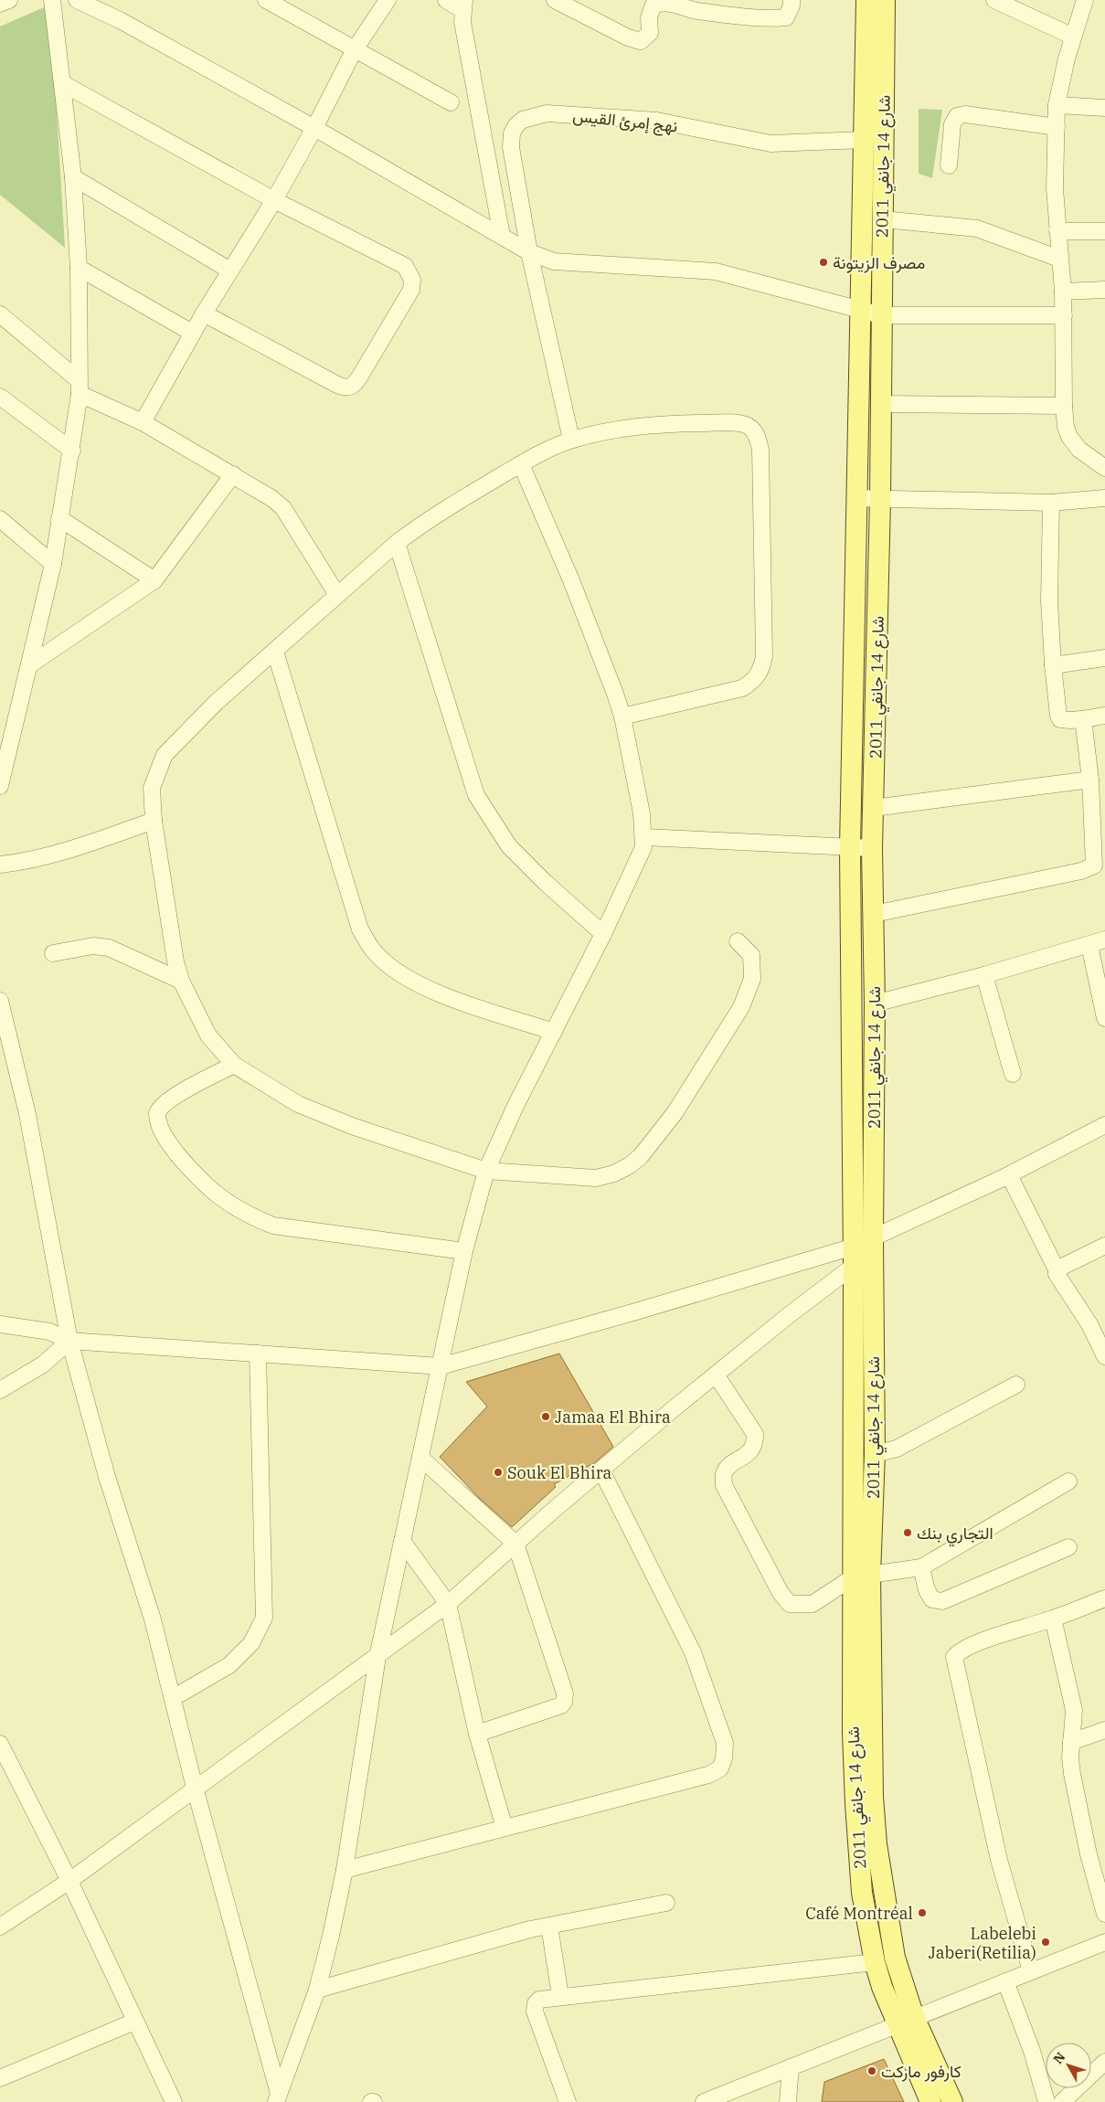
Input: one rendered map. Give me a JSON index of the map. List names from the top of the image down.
{
  "streets": {
    "main road": ["شارع 14 جانفي 2011"],
    "street": ["نهج إمرئ القيس"]
  },
  "crossings": [
    ["نهج إمرئ القيس", "شارع 14 جانفي 2011"]
  ],
  "places": [
    "مصرف الزيتونة",
    "Jamaa El Bhira",
    "Souk El Bhira",
    "التجاري بنك",
    "Café Montréal",
    "Labelebi Jaberi(Retilia)",
    "كارفور ماركت"
  ],
  "north": "top left"
}
